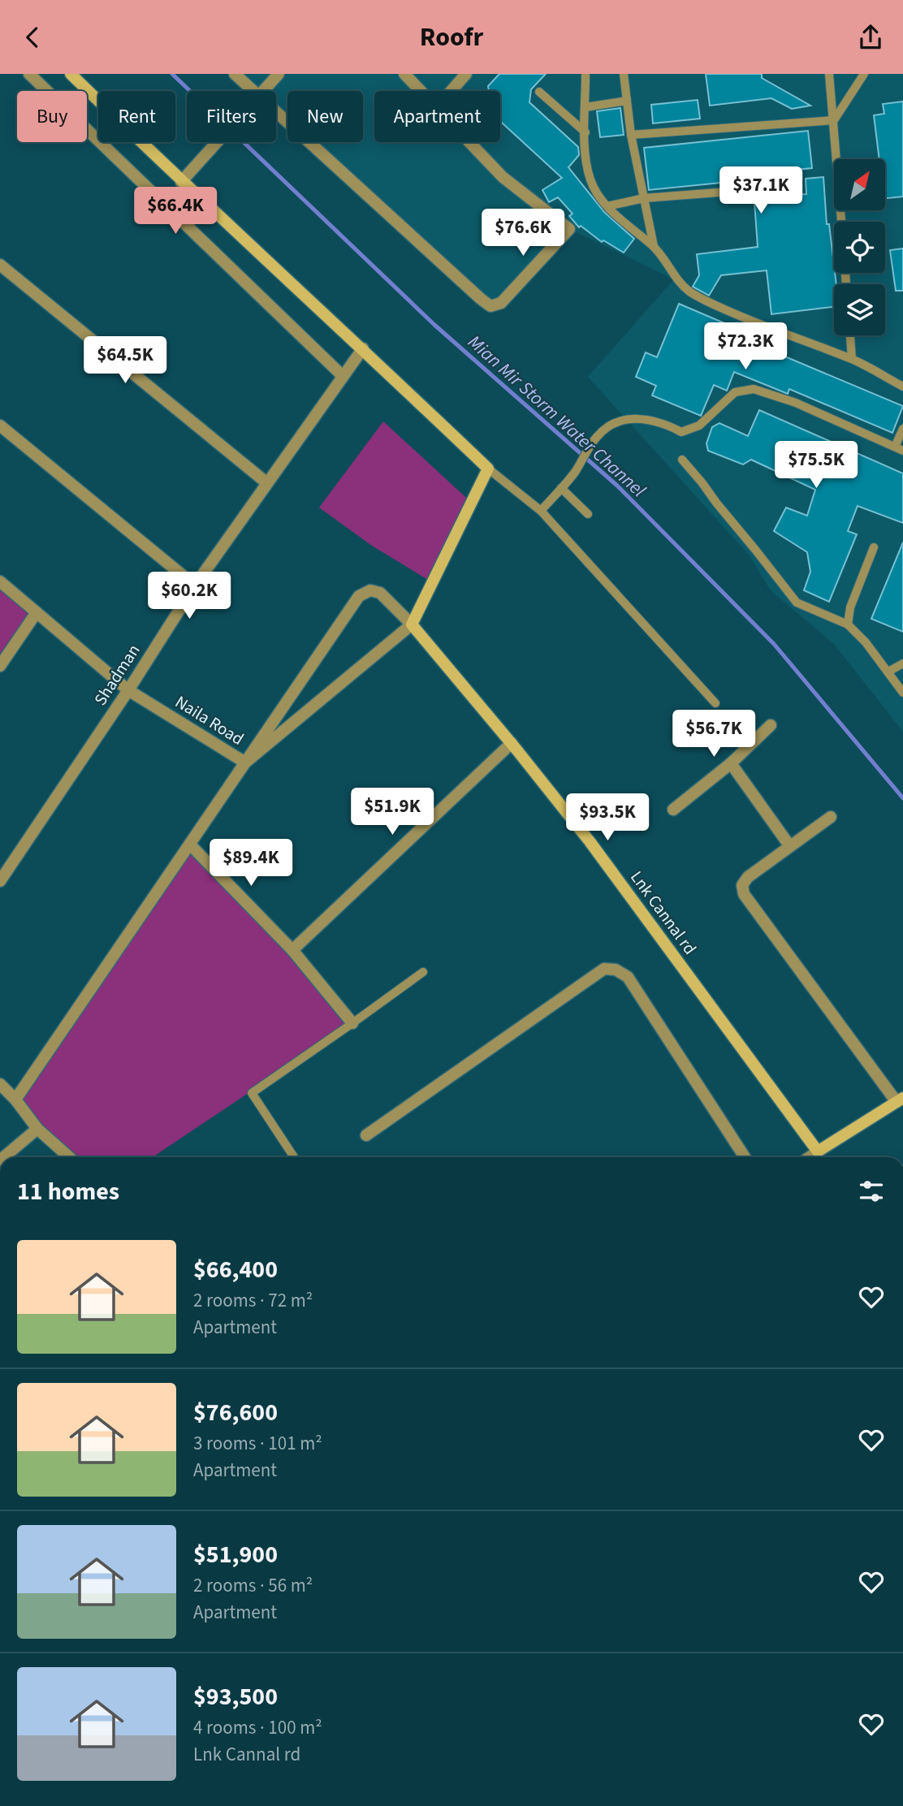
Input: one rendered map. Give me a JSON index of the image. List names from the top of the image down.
{
  "streets": {
    "street": ["Shadman", "Naila Road", "Lnk Cannal rd"]
  },
  "crossings": [
    ["Shadman", "Naila Road"],
    ["Naila Road", "Lnk Cannal rd"]
  ],
  "water": ["Mian Mir Storm Water Channel"],
  "north": "top right",
  "page": {
    "header": "Roofr",
    "chip": [
      "Buy",
      "Rent",
      "Filters",
      "New",
      "Apartment"
    ],
    "price": [
      "$37.1K",
      "$66.4K",
      "$76.6K",
      "$72.3K",
      "$64.5K",
      "$75.5K",
      "$60.2K",
      "$56.7K",
      "$51.9K",
      "$93.5K",
      "$89.4K"
    ],
    "heading": "11 homes",
    "list": [
      {
        "name": "$66,400",
        "note": "2 rooms · 72 m² · Apartment"
      },
      {
        "name": "$76,600",
        "note": "3 rooms · 101 m² · Apartment"
      },
      {
        "name": "$51,900",
        "note": "2 rooms · 56 m² · Apartment"
      },
      {
        "name": "$93,500",
        "note": "4 rooms · 100 m² · Lnk Cannal rd"
      }
    ]
  }
}
